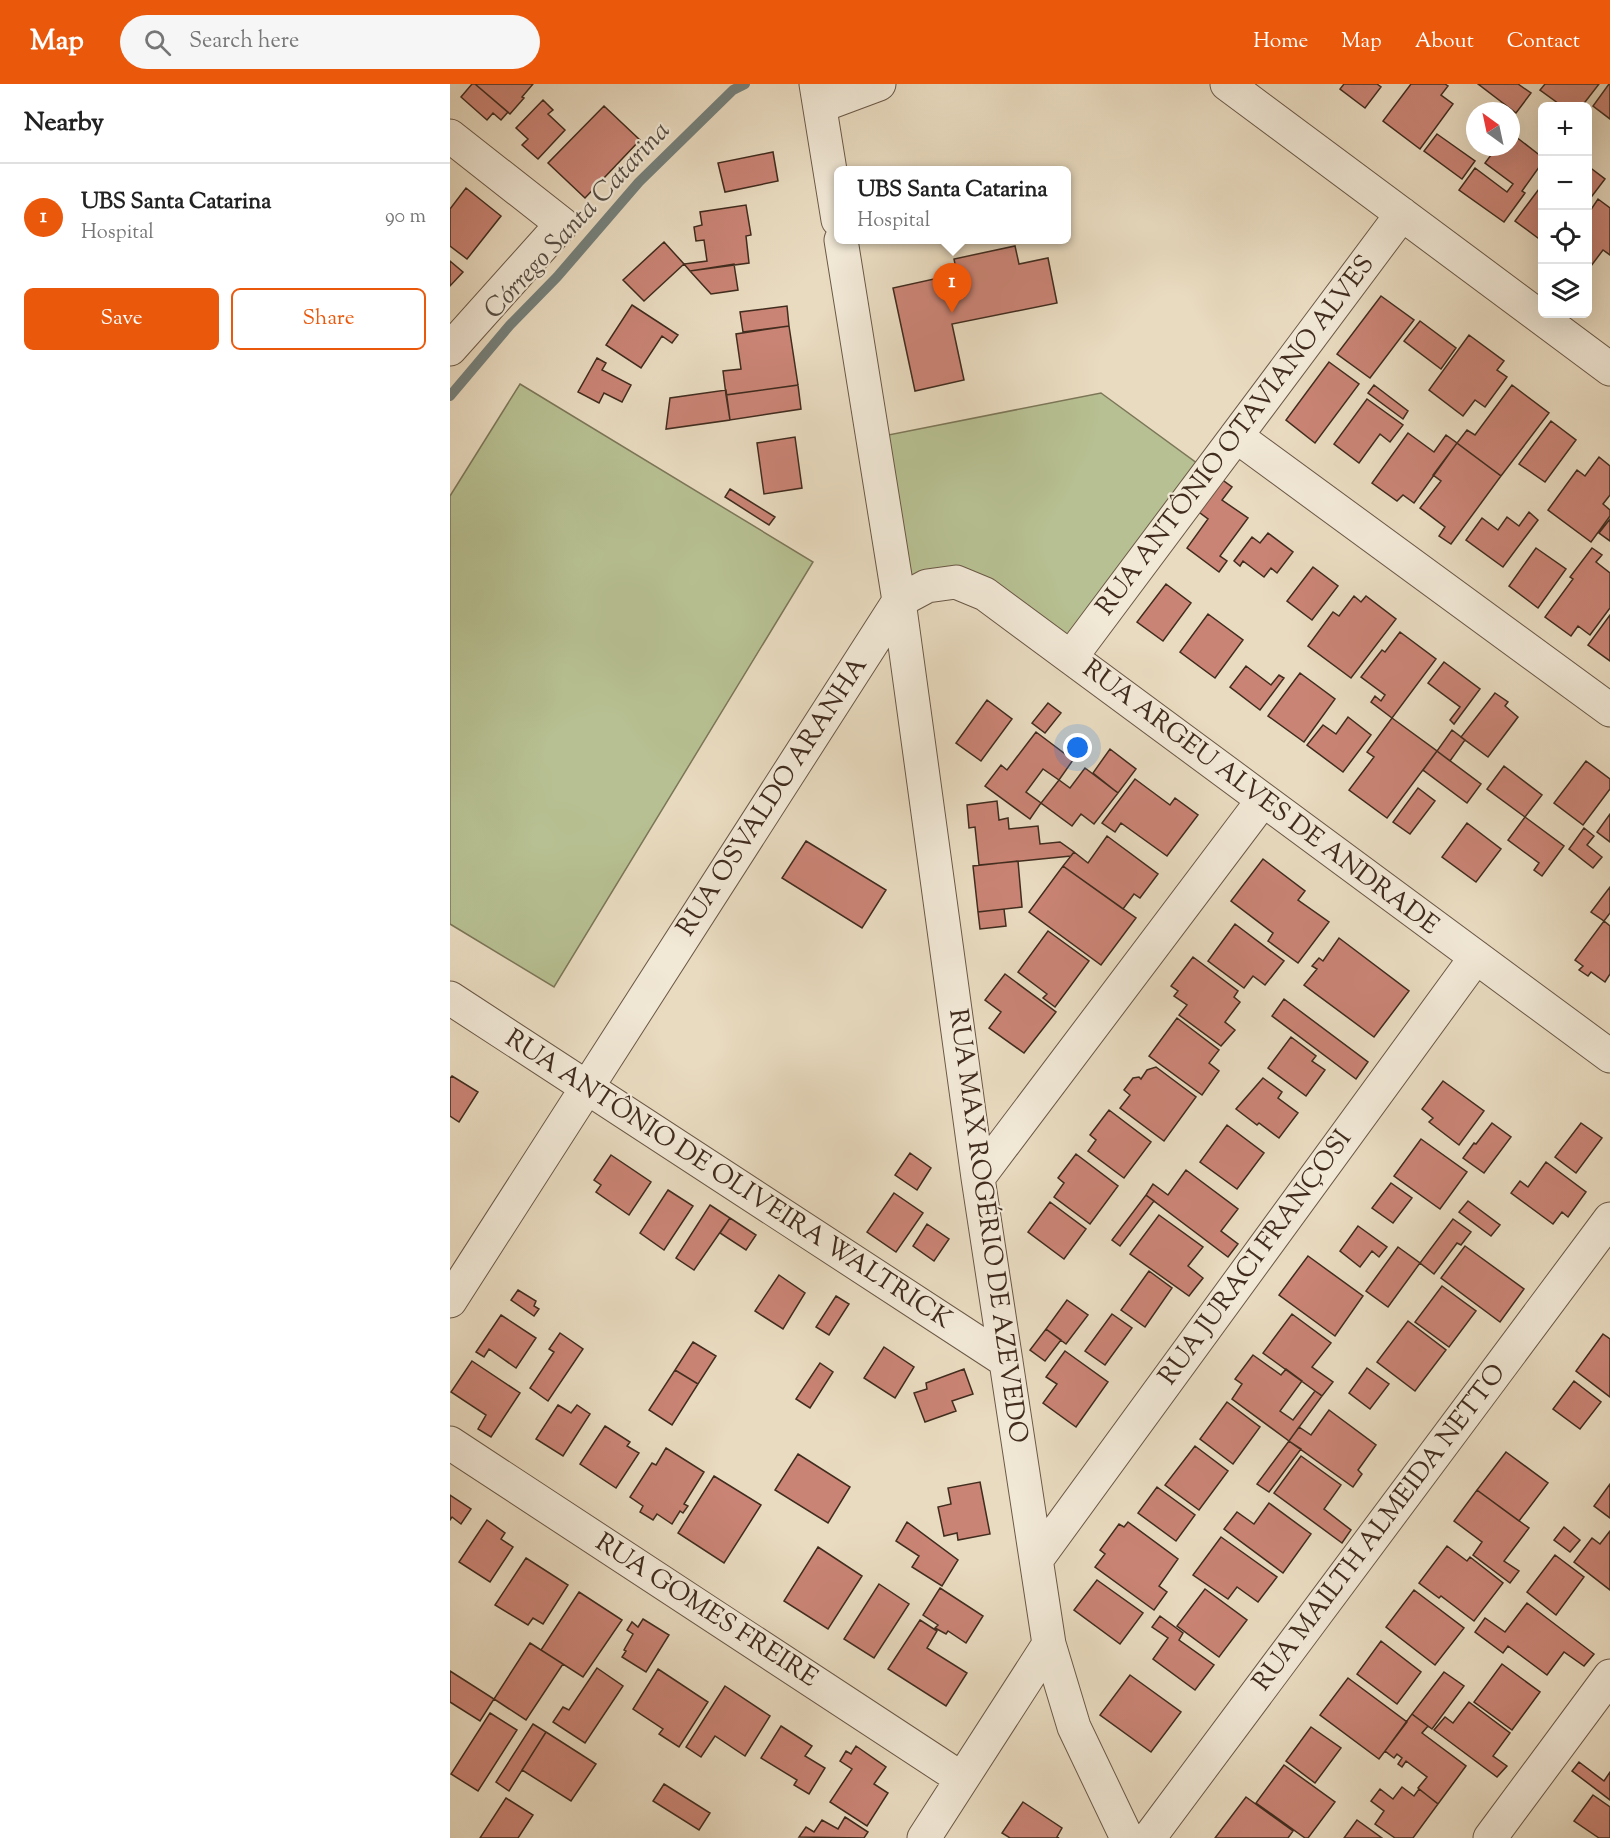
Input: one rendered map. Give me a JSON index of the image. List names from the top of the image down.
{
  "streets": {
    "street": [
      "RUA ANTÔNIO OTAVIANO ALVES",
      "RUA OSVALDO ARANHA",
      "RUA ARGEU ALVES DE ANDRADE",
      "RUA ANTÔNIO DE OLIVEIRA WALTRICK",
      "RUA MAX ROGÉRIO DE AZEVEDO",
      "RUA JURACI FRANÇOSI",
      "RUA MAILTH ALMEIDA NETTO",
      "RUA GOMES FREIRE"
    ]
  },
  "crossings": [
    ["RUA ANTÔNIO OTAVIANO ALVES", "RUA ARGEU ALVES DE ANDRADE"],
    ["RUA OSVALDO ARANHA", "RUA ARGEU ALVES DE ANDRADE"],
    ["RUA OSVALDO ARANHA", "RUA ANTÔNIO DE OLIVEIRA WALTRICK"],
    ["RUA OSVALDO ARANHA", "RUA MAX ROGÉRIO DE AZEVEDO"],
    ["RUA ARGEU ALVES DE ANDRADE", "RUA MAX ROGÉRIO DE AZEVEDO"],
    ["RUA ARGEU ALVES DE ANDRADE", "RUA JURACI FRANÇOSI"],
    ["RUA ANTÔNIO DE OLIVEIRA WALTRICK", "RUA MAX ROGÉRIO DE AZEVEDO"],
    ["RUA MAX ROGÉRIO DE AZEVEDO", "RUA JURACI FRANÇOSI"]
  ],
  "water": ["Córrego Santa Catarina"],
  "north": "top left",
  "page": {
    "header": "Map",
    "search": "Search here",
    "nav": [
      "Home",
      "Map",
      "About",
      "Contact"
    ],
    "heading": "Nearby",
    "map_buttons": ["+", "−"],
    "list": [
      {
        "mark": "1",
        "name": "UBS Santa Catarina",
        "note": "Hospital",
        "value": "90 m"
      }
    ],
    "popup": ["UBS Santa Catarina", "Hospital"],
    "pins": "1",
    "buttons": ["Save", "Share"]
  }
}
